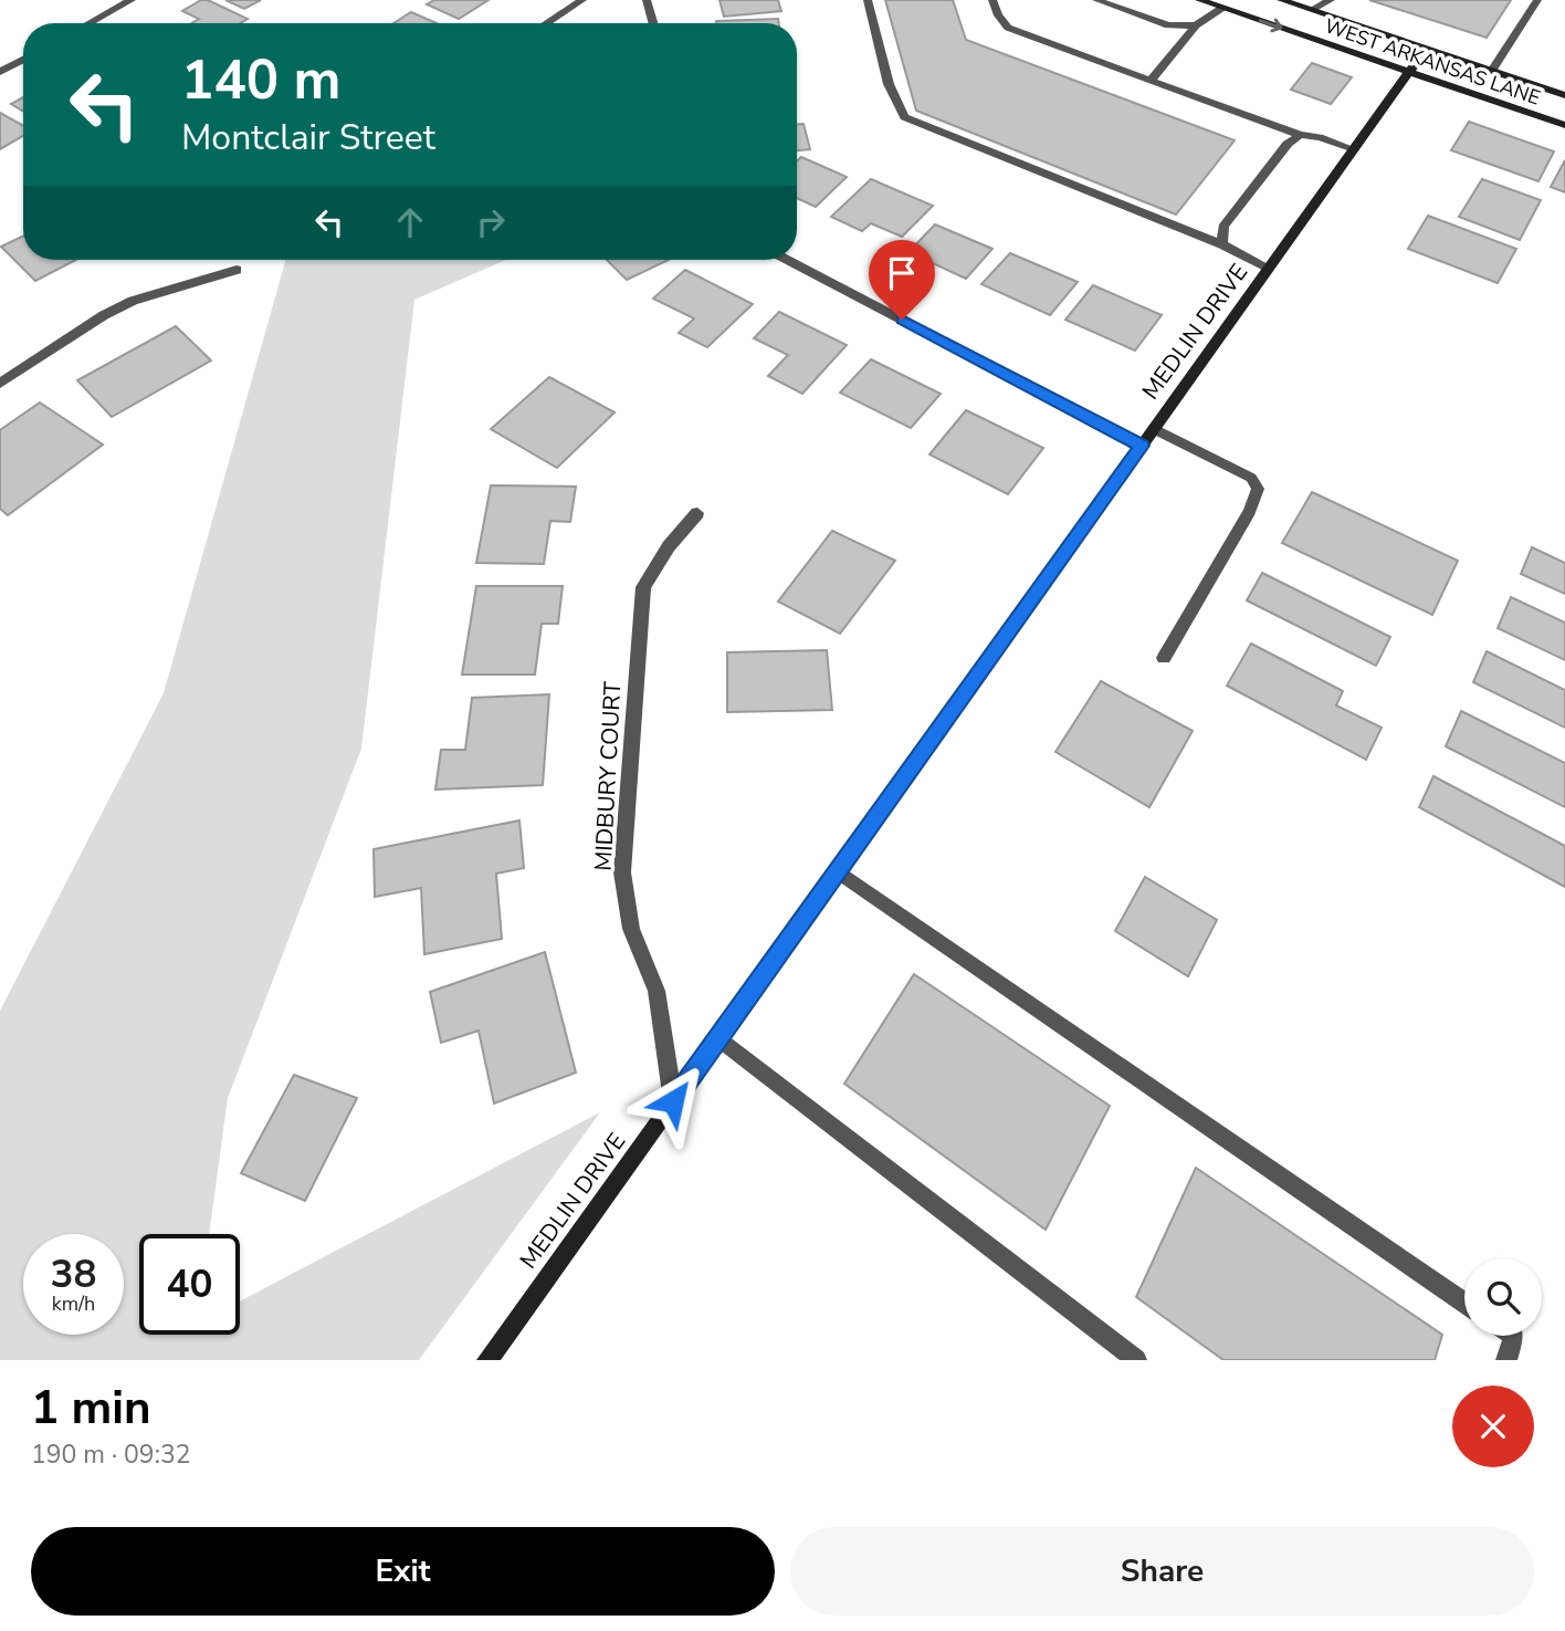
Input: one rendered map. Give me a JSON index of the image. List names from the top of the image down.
{
  "streets": {
    "street": ["WEST ARKANSAS LANE", "MEDLIN DRIVE", "MIDBURY COURT"]
  },
  "crossings": [
    ["WEST ARKANSAS LANE", "MEDLIN DRIVE"],
    ["MEDLIN DRIVE", "MIDBURY COURT"]
  ],
  "page": {
    "turn": ["140 m", "Montclair Street"],
    "speed": "38 km/h",
    "limit": "40",
    "heading": ["1 min", "190 m · 09:32"],
    "buttons": ["Exit", "Share"]
  }
}
